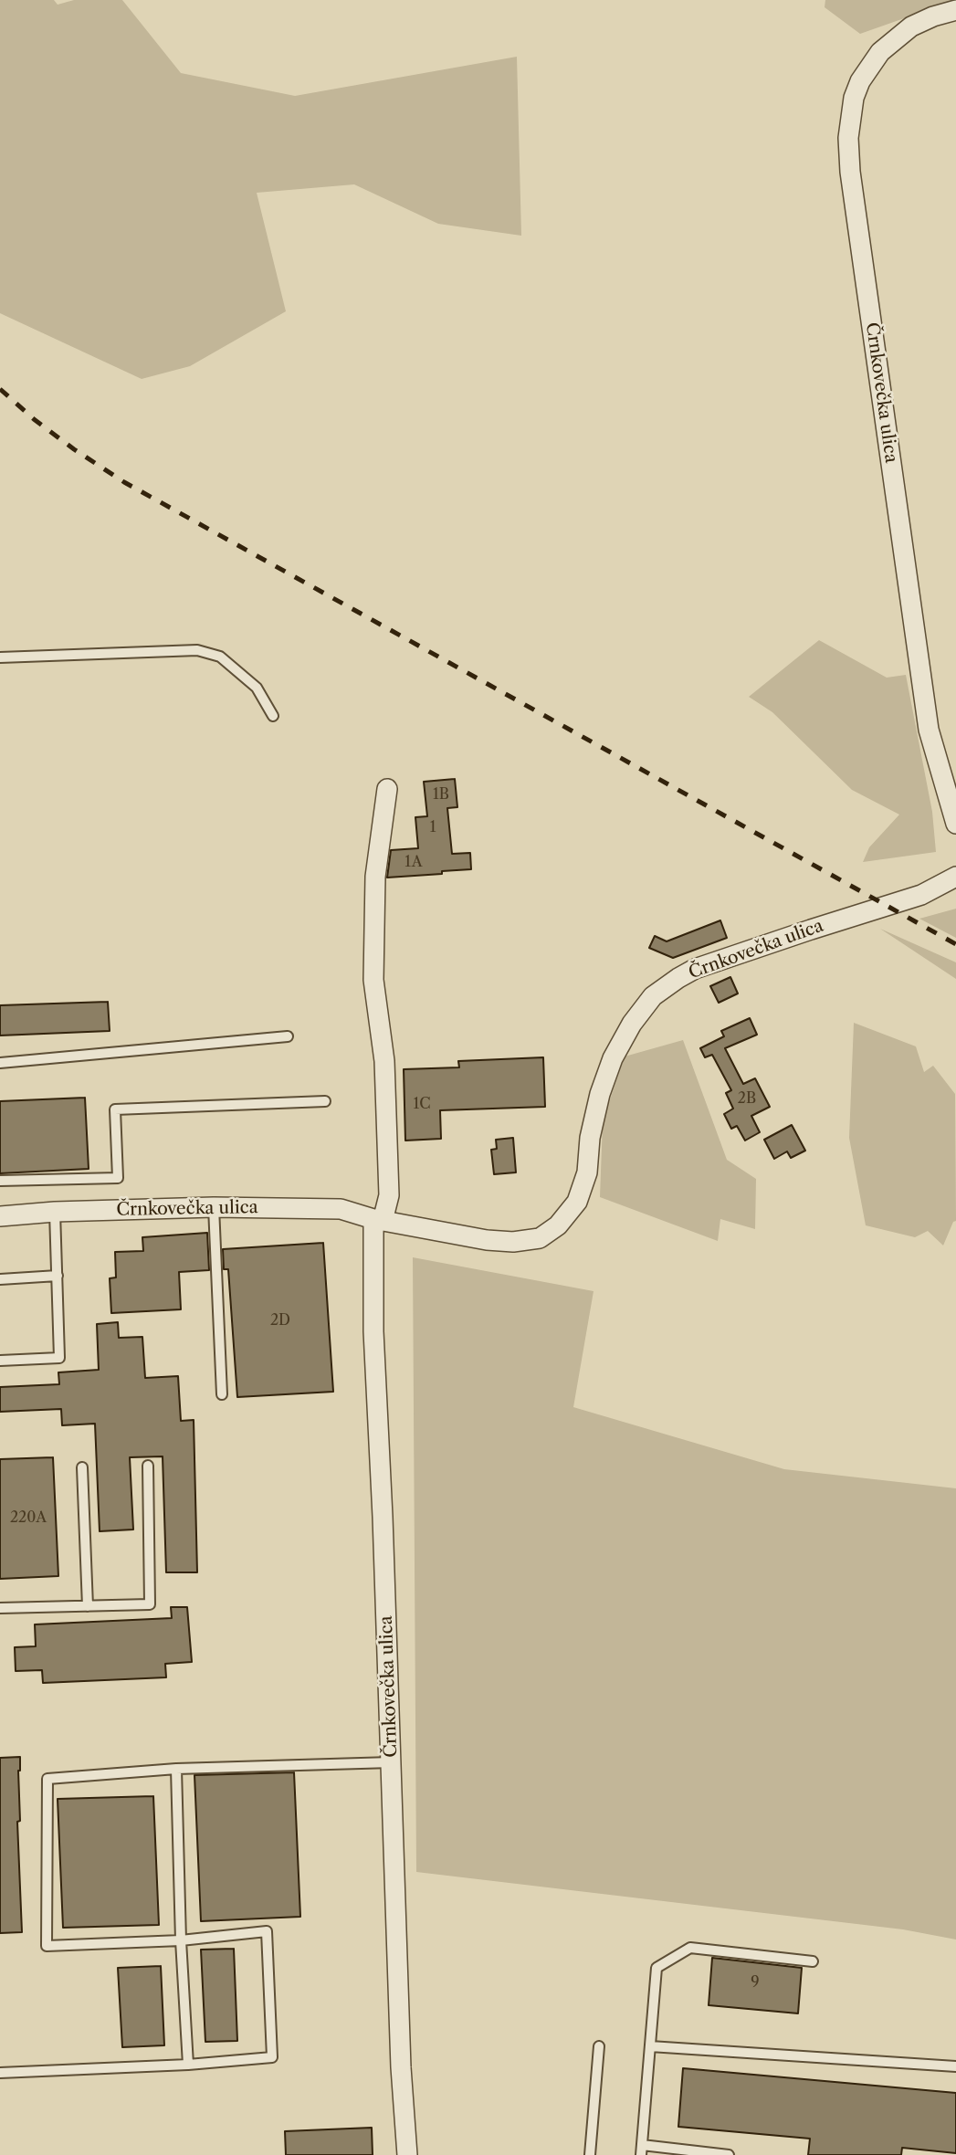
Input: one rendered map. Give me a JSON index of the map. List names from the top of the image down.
{
  "streets": {
    "street": ["Črnkovečka ulica"]
  },
  "house_numbers": [
    "1B",
    "1",
    "1A",
    "2B",
    "1C",
    "2D",
    "220A",
    "9"
  ]
}
